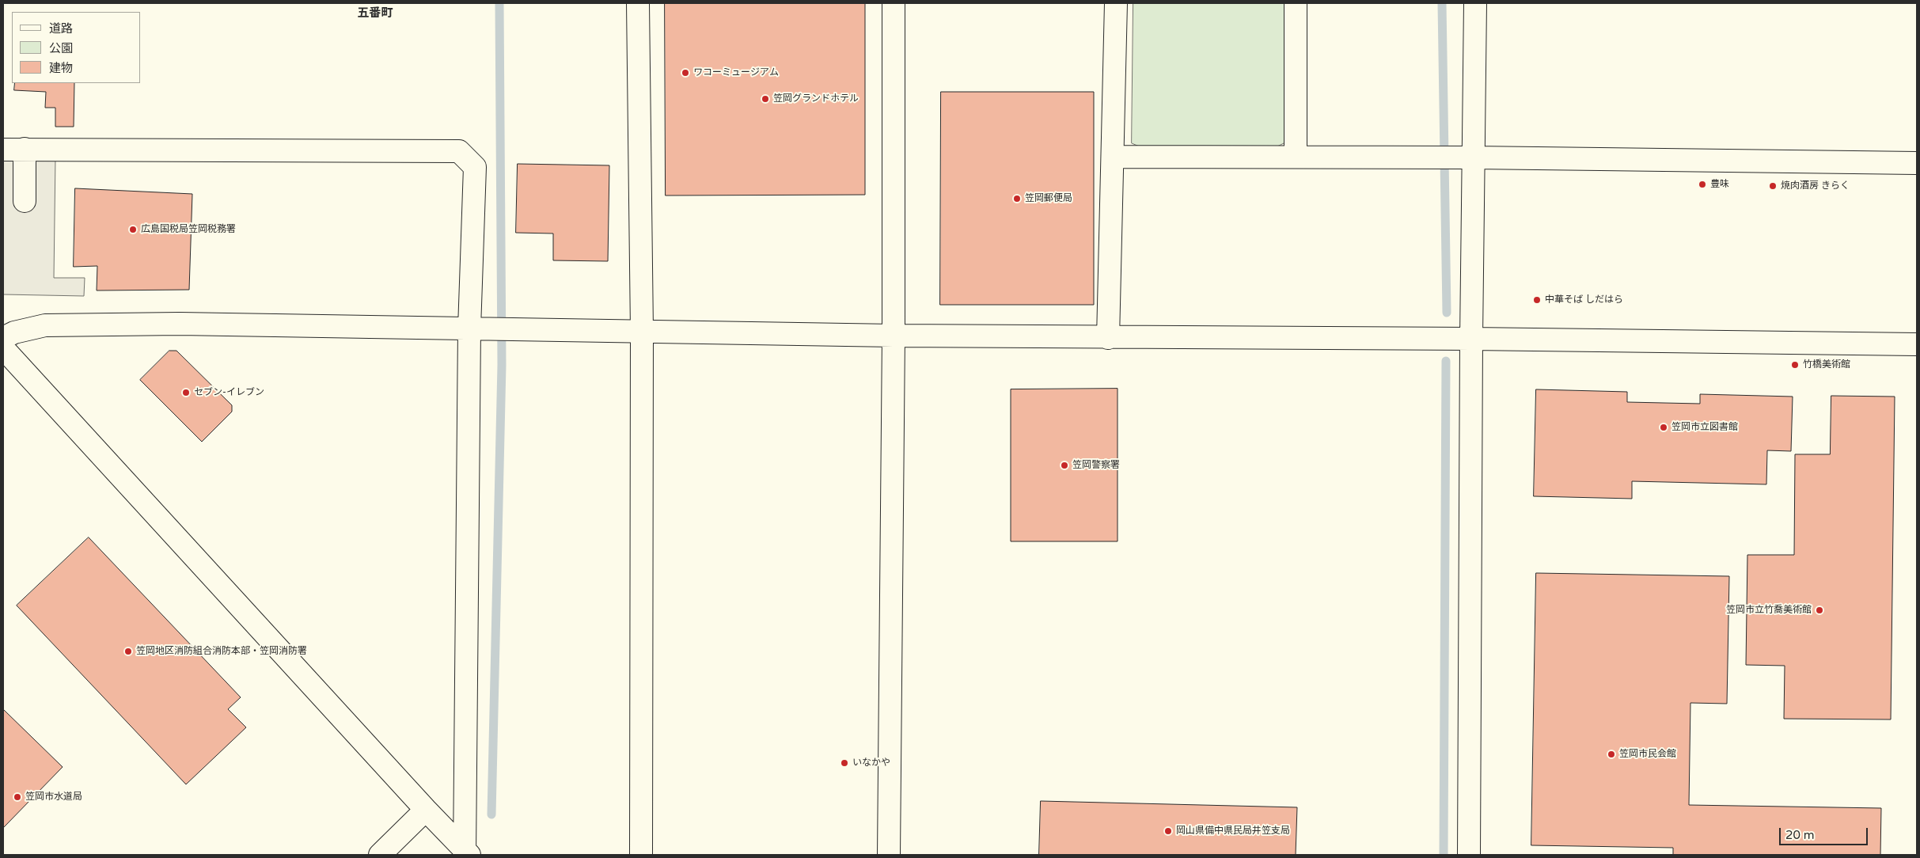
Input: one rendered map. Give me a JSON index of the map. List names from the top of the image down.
{
  "districts": ["五番町"],
  "places": [
    "ワコーミュージアム",
    "笠岡グランドホテル",
    "豊味",
    "焼肉酒房 きらく",
    "笠岡郵便局",
    "広島国税局笠岡税務署",
    "中華そば しだはら",
    "竹橋美術館",
    "セブン-イレブン",
    "笠岡市立図書館",
    "笠岡警察署",
    "笠岡市立竹喬美術館",
    "笠岡地区消防組合消防本部・笠岡消防署",
    "笠岡市民会館",
    "いなかや",
    "笠岡市水道局",
    "岡山県備中県民局井笠支局"
  ],
  "legend": ["道路", "公園", "建物"],
  "scale_bar": "20 m"
}
